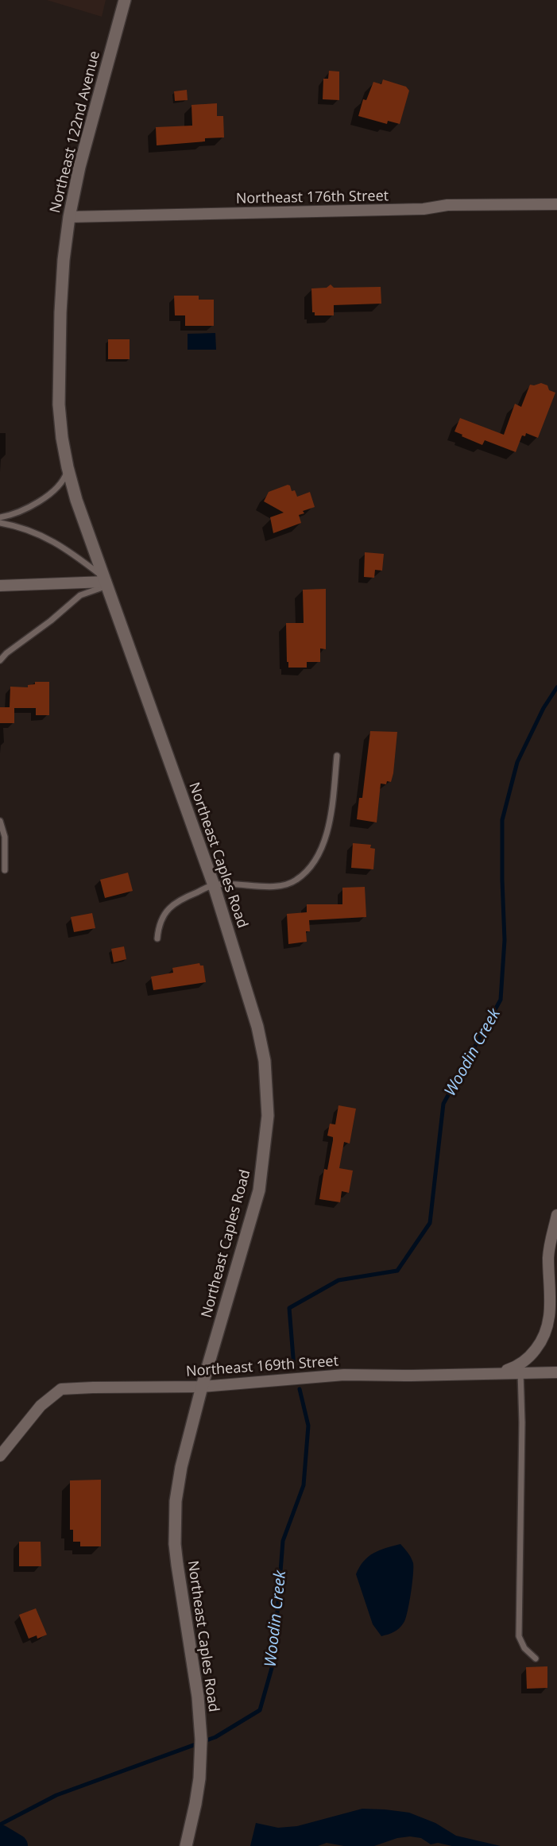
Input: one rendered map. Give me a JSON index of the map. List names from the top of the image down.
{
  "streets": {
    "main road": ["Northeast 122nd Avenue", "Northeast Caples Road"],
    "street": ["Northeast 176th Street", "Northeast 169th Street"]
  },
  "crossings": [
    ["Northeast 122nd Avenue", "Northeast 176th Street"],
    ["Northeast 122nd Avenue", "Northeast Caples Road"],
    ["Northeast Caples Road", "Northeast 169th Street"]
  ],
  "water": ["Woodin Creek"]
}
